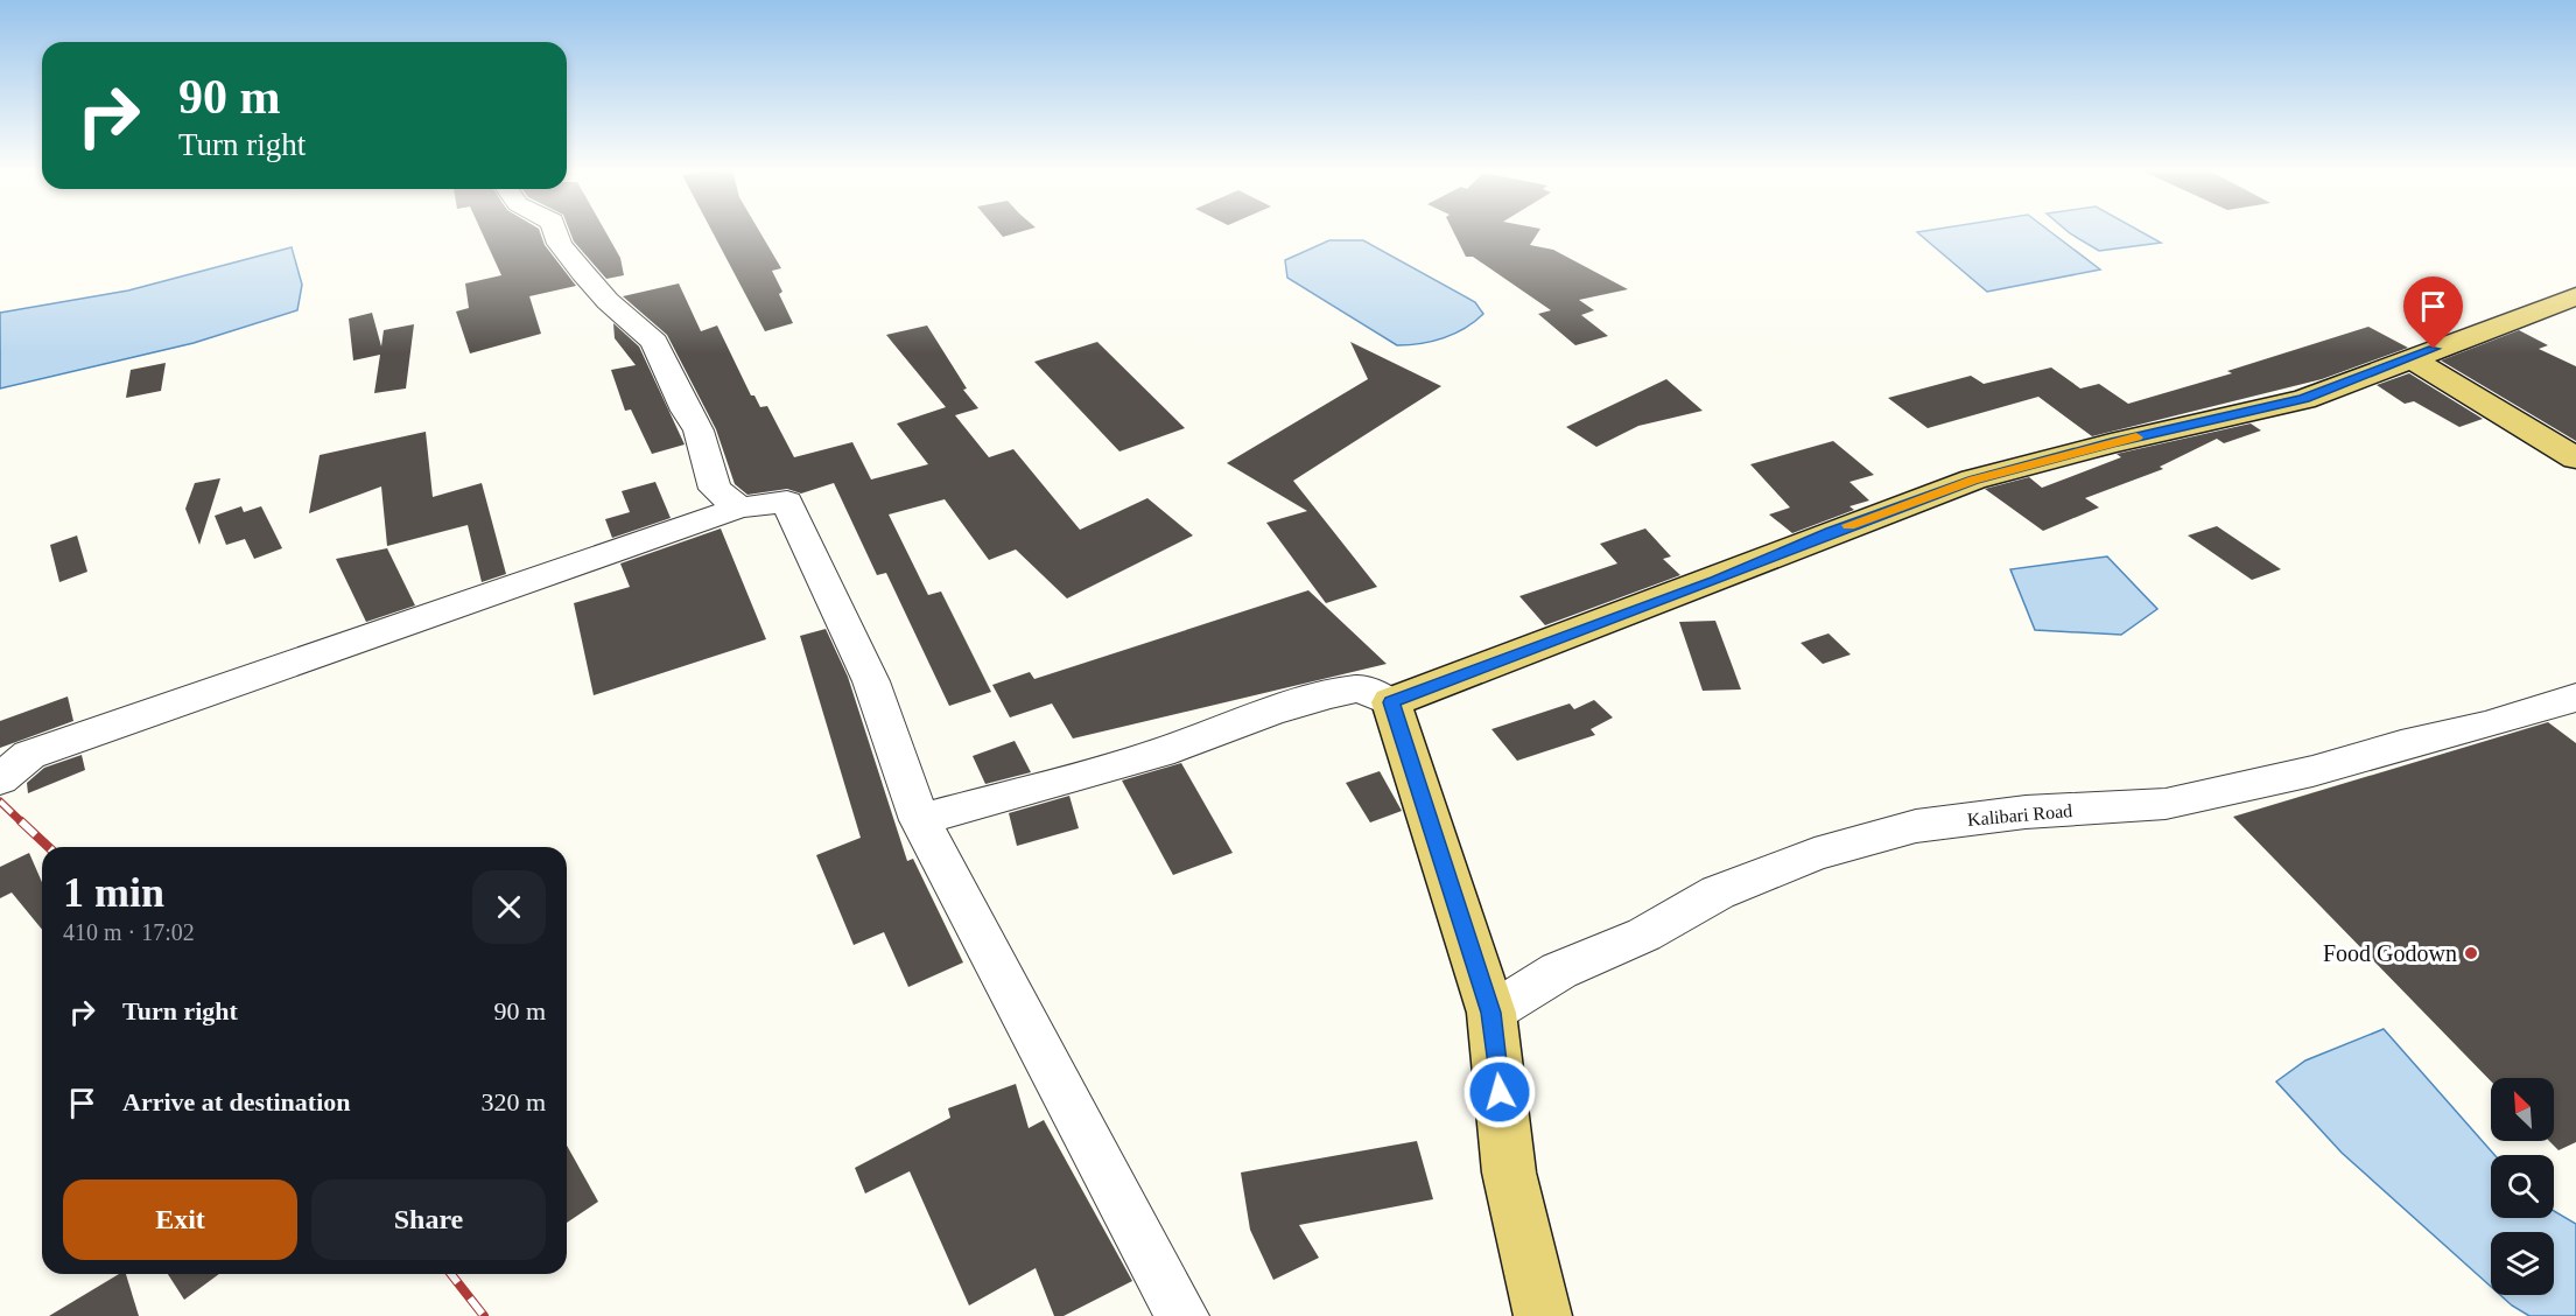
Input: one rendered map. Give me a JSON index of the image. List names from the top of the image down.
{
  "streets": {
    "street": ["Kalibari Road"]
  },
  "places": ["Food Godown"],
  "north": "top left",
  "page": {
    "turn": ["90 m", "Turn right"],
    "heading": ["1 min", "410 m · 17:02"],
    "list": [
      {
        "name": "Turn right",
        "value": "90 m"
      },
      {
        "name": "Arrive at destination",
        "value": "320 m"
      }
    ],
    "buttons": ["Exit", "Share"]
  }
}
